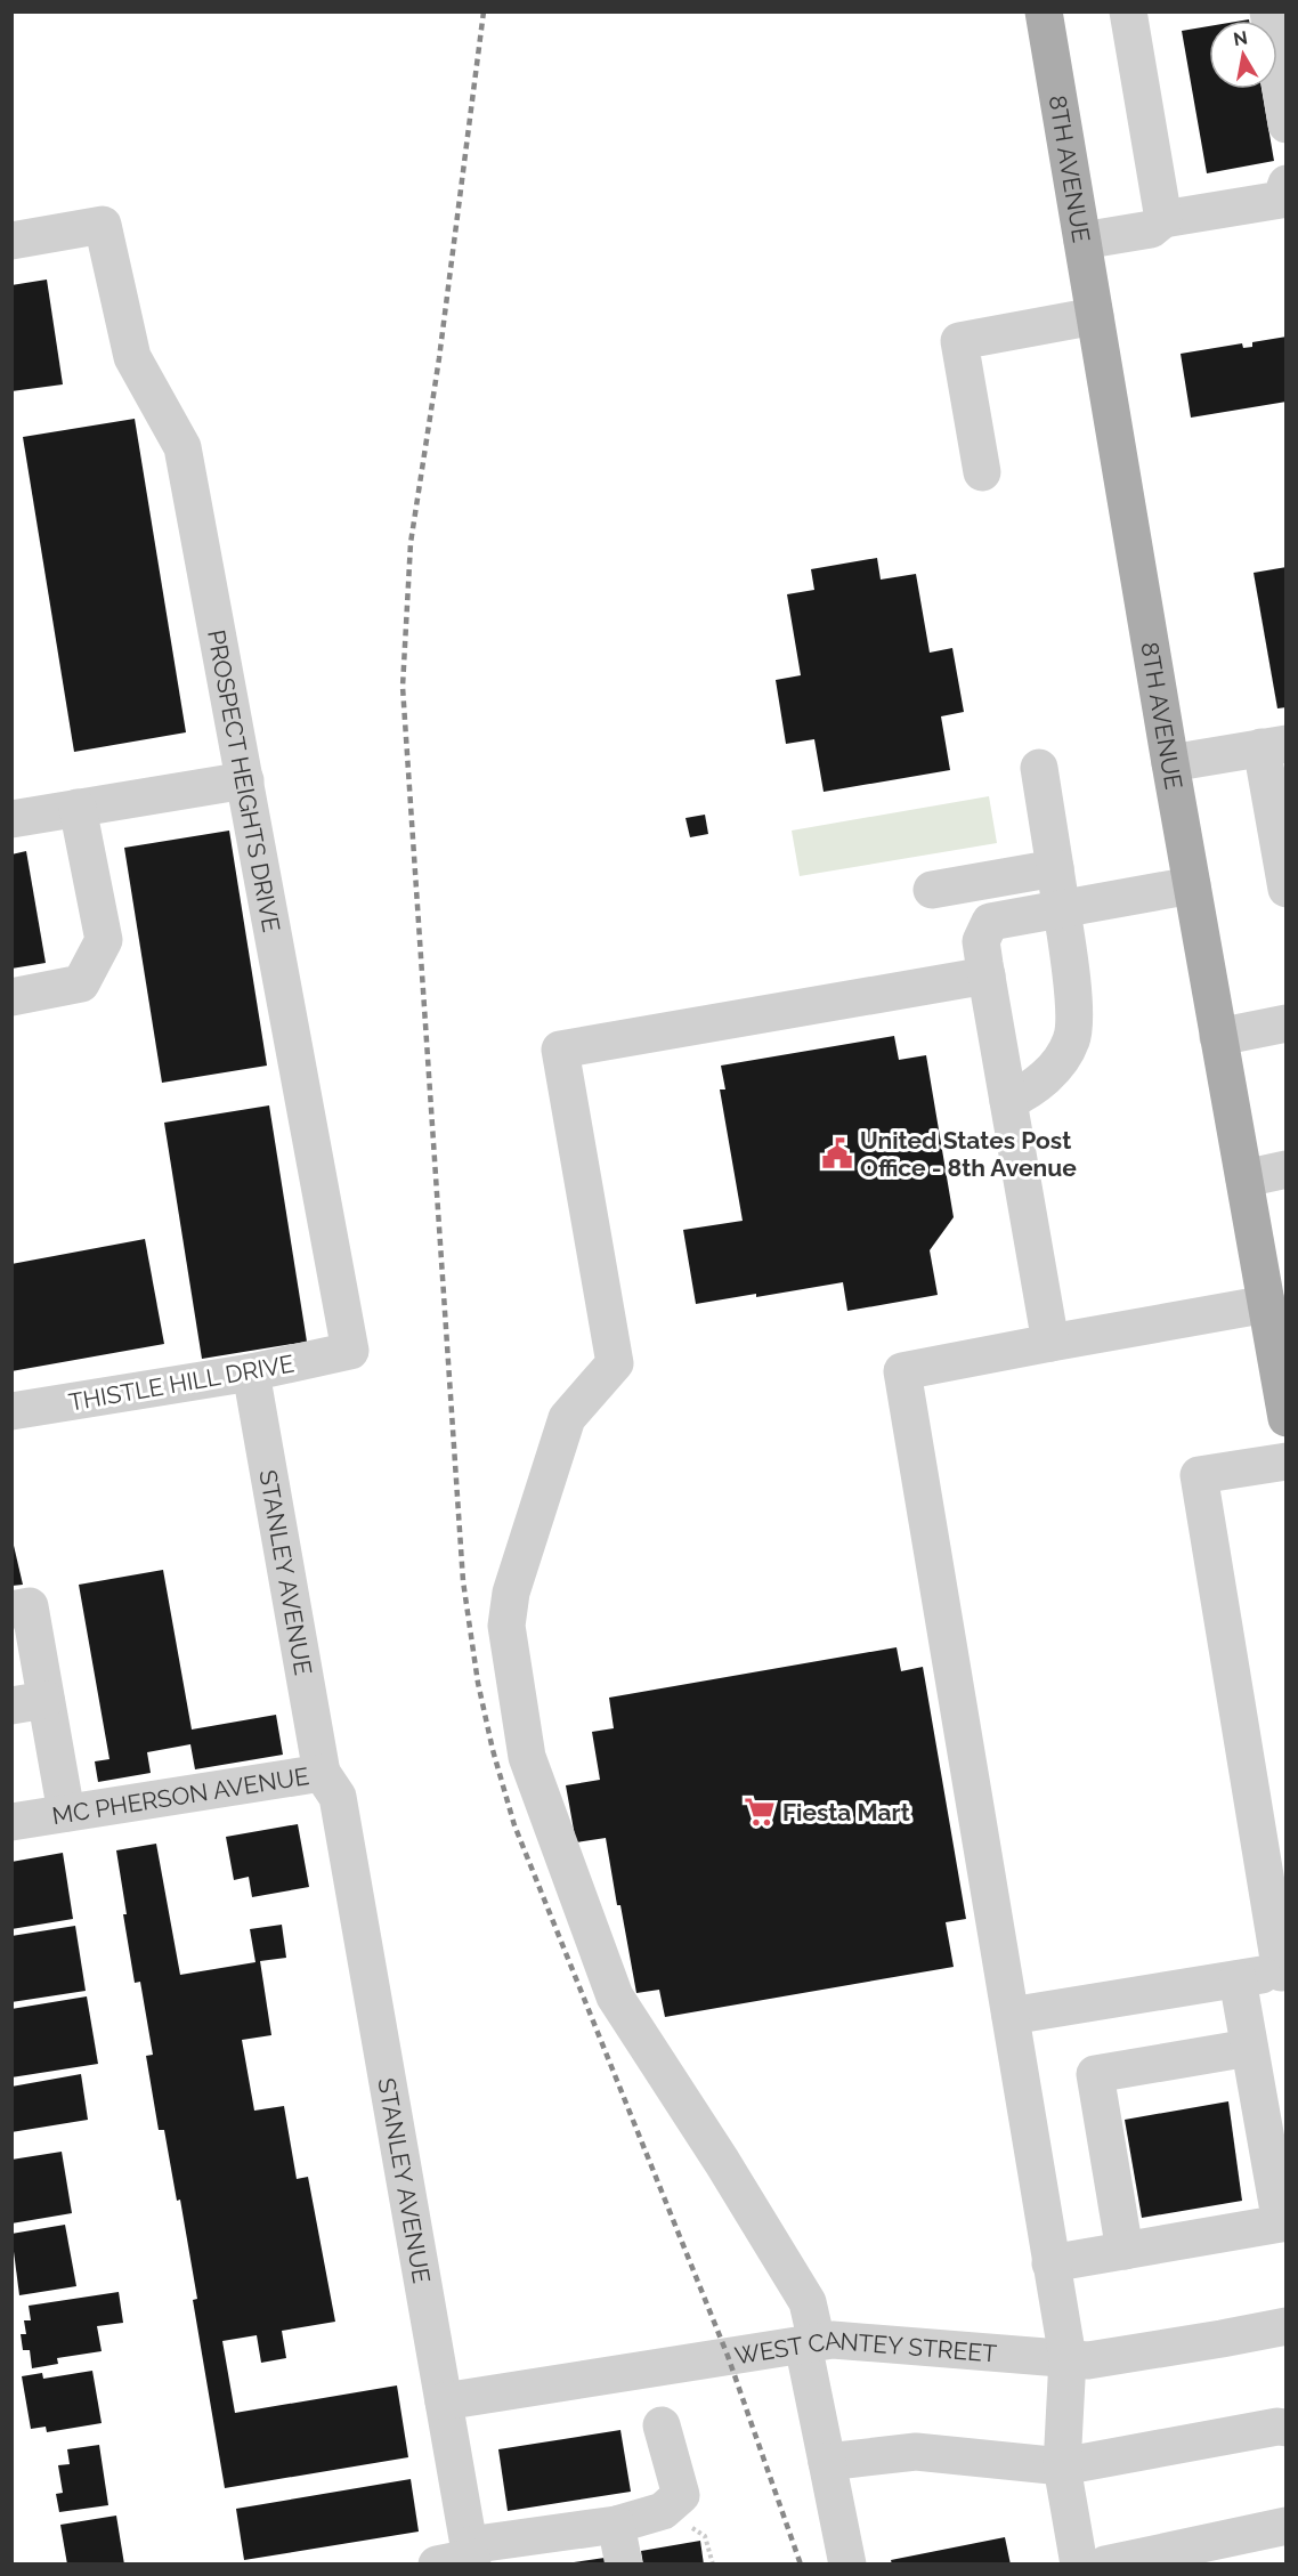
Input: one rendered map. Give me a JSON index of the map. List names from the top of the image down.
{
  "streets": {
    "main road": ["8TH AVENUE"],
    "street": [
      "PROSPECT HEIGHTS DRIVE",
      "THISTLE HILL DRIVE",
      "STANLEY AVENUE",
      "MC PHERSON AVENUE",
      "WEST CANTEY STREET"
    ]
  },
  "crossings": [
    ["PROSPECT HEIGHTS DRIVE", "THISTLE HILL DRIVE"],
    ["THISTLE HILL DRIVE", "STANLEY AVENUE"],
    ["STANLEY AVENUE", "MC PHERSON AVENUE"],
    ["STANLEY AVENUE", "WEST CANTEY STREET"]
  ],
  "places": {
    "public building": ["United States Post Office - 8th Avenue"],
    "supermarket": ["Fiesta Mart"]
  },
  "north": "top"
}
